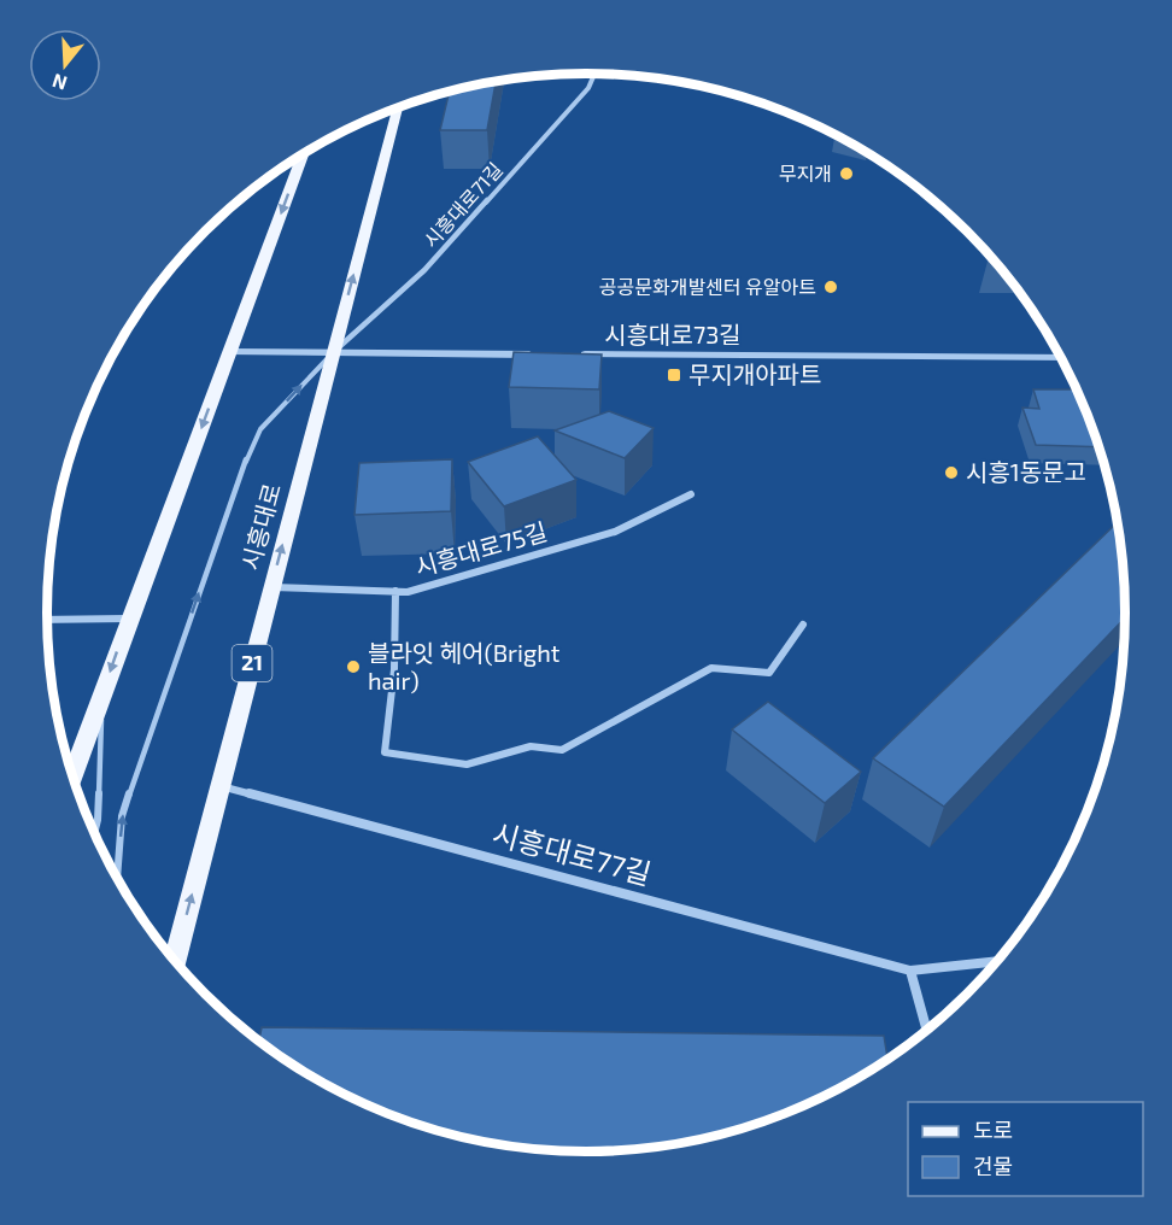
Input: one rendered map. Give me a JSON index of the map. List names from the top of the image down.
{
  "streets": {
    "main road": ["시흥대로", "21"],
    "street": [
      "시흥대로71길",
      "시흥대로73길",
      "시흥대로75길",
      "시흥대로77길"
    ]
  },
  "crossings": [
    ["시흥대로71길", "시흥대로"],
    ["시흥대로", "시흥대로75길"],
    ["시흥대로", "시흥대로77길"]
  ],
  "places": {
    "other": [
      "무지개",
      "공공문화개발센터 유알아트",
      "시흥1동문고",
      "블라잇 헤어(Bright hair)"
    ],
    "transit": ["무지개아파트"]
  },
  "legend": ["도로", "건물"],
  "north": "bottom"
}
